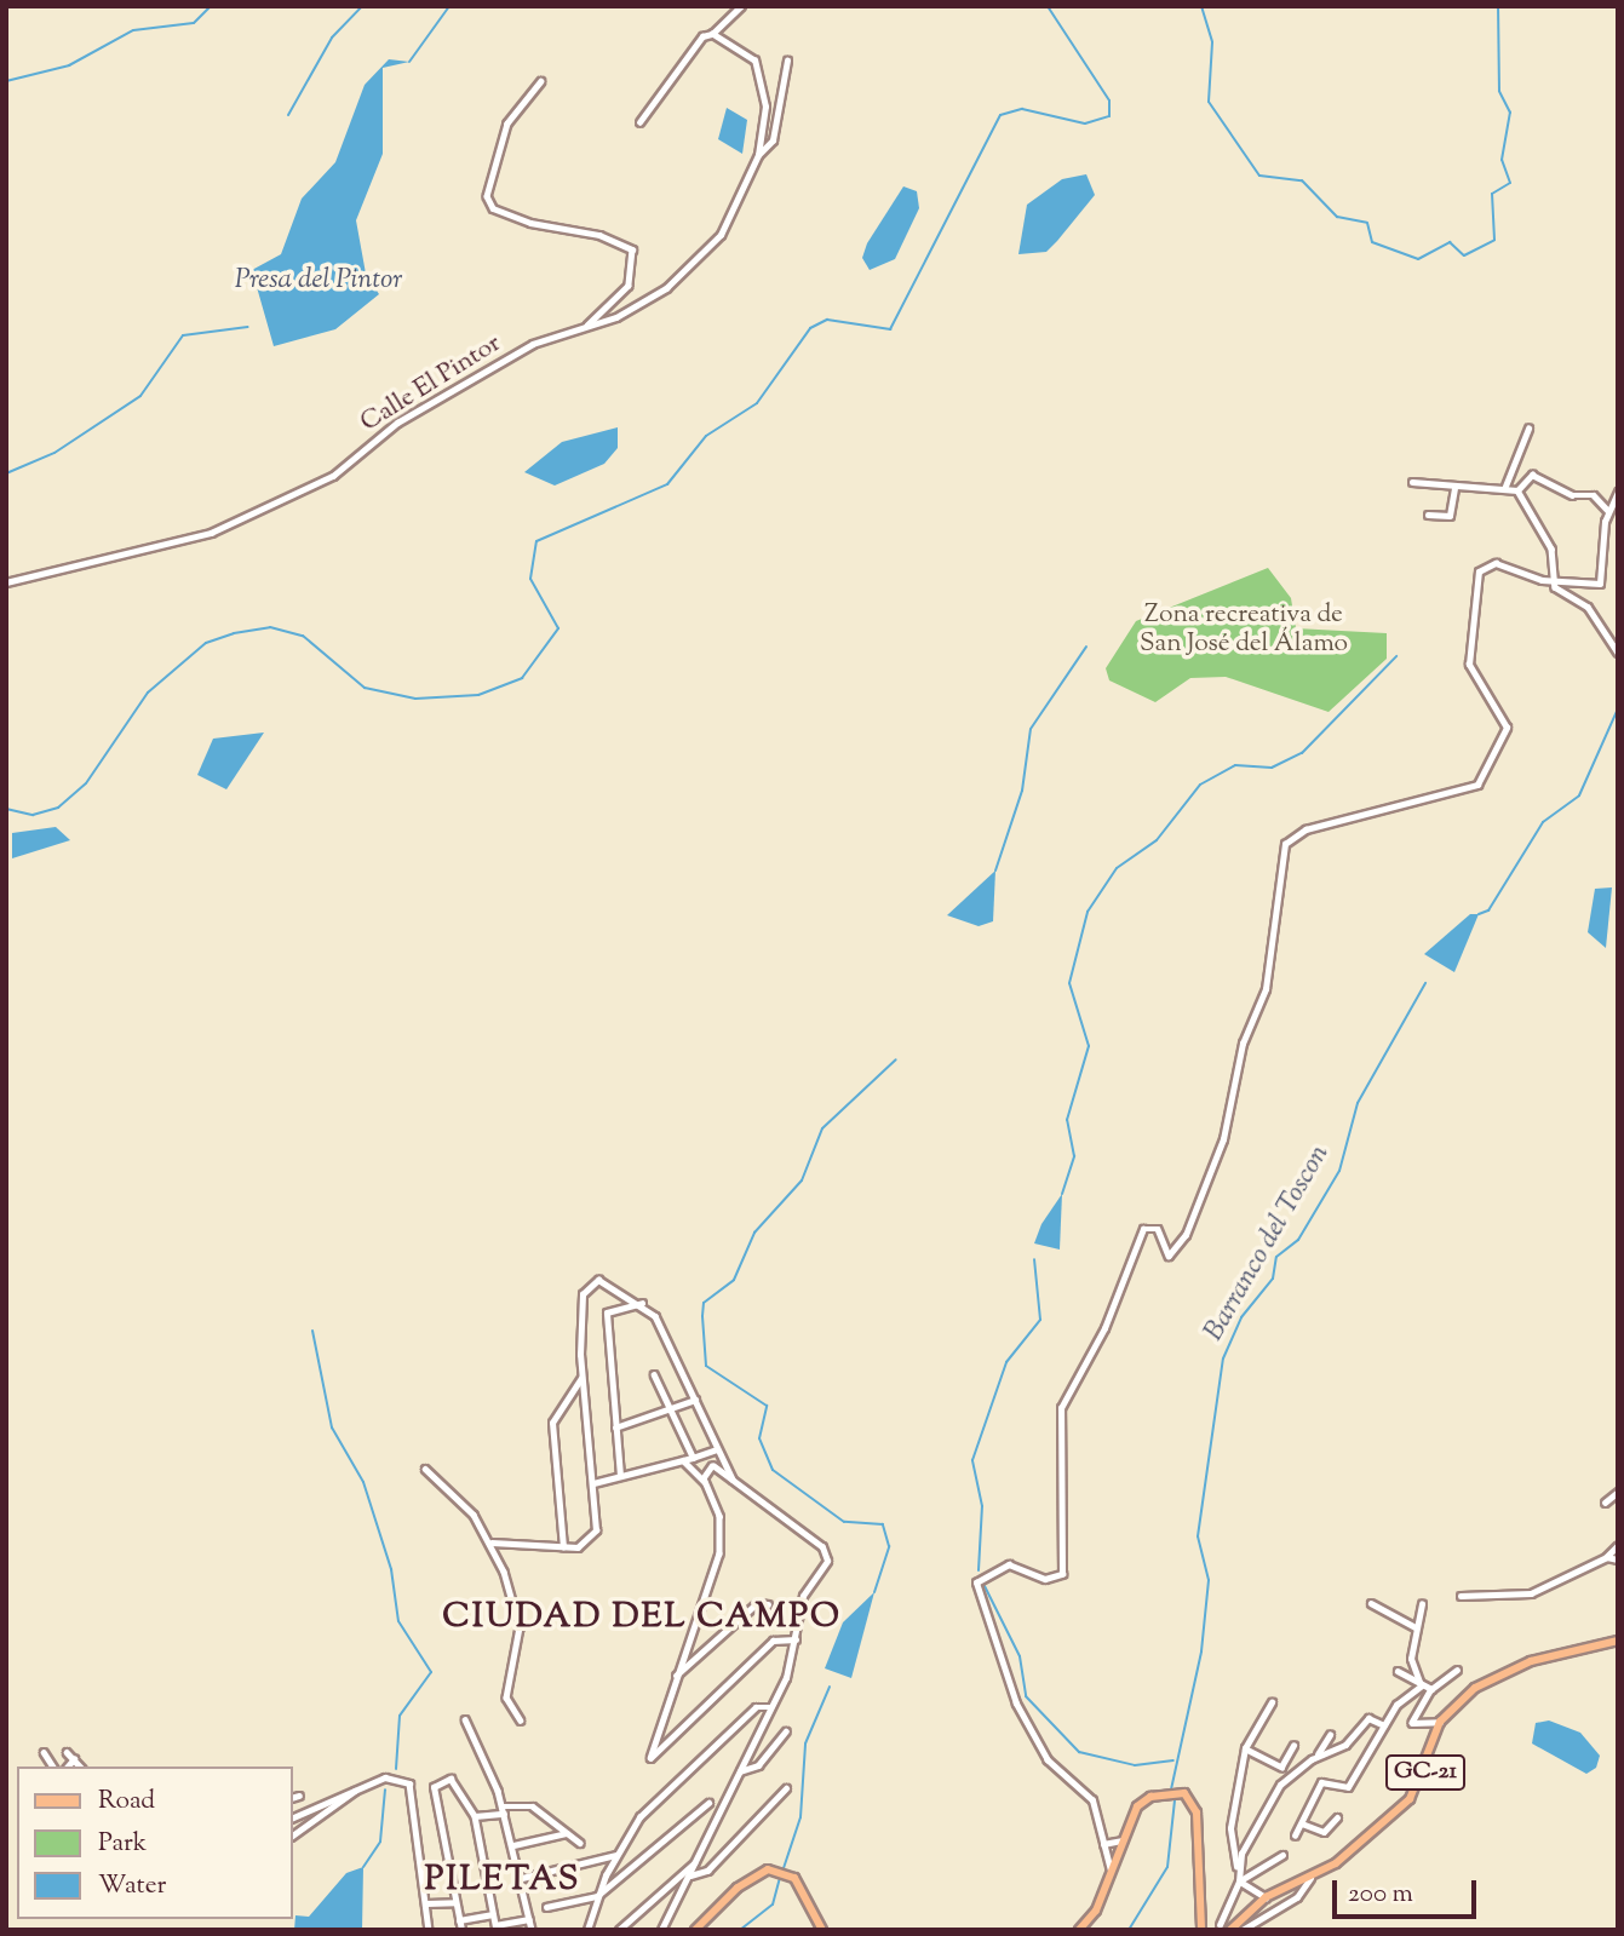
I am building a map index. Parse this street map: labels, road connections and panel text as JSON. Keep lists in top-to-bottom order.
{
  "streets": {
    "main road": ["GC-21"],
    "street": ["Calle El Pintor"]
  },
  "districts": ["CIUDAD DEL CAMPO", "PILETAS"],
  "water": ["Presa del Pintor", "Barranco del Toscon"],
  "parks": ["Zona recreativa de San José del Álamo"],
  "legend": ["Road", "Park", "Water"],
  "scale_bar": "200 m"
}
